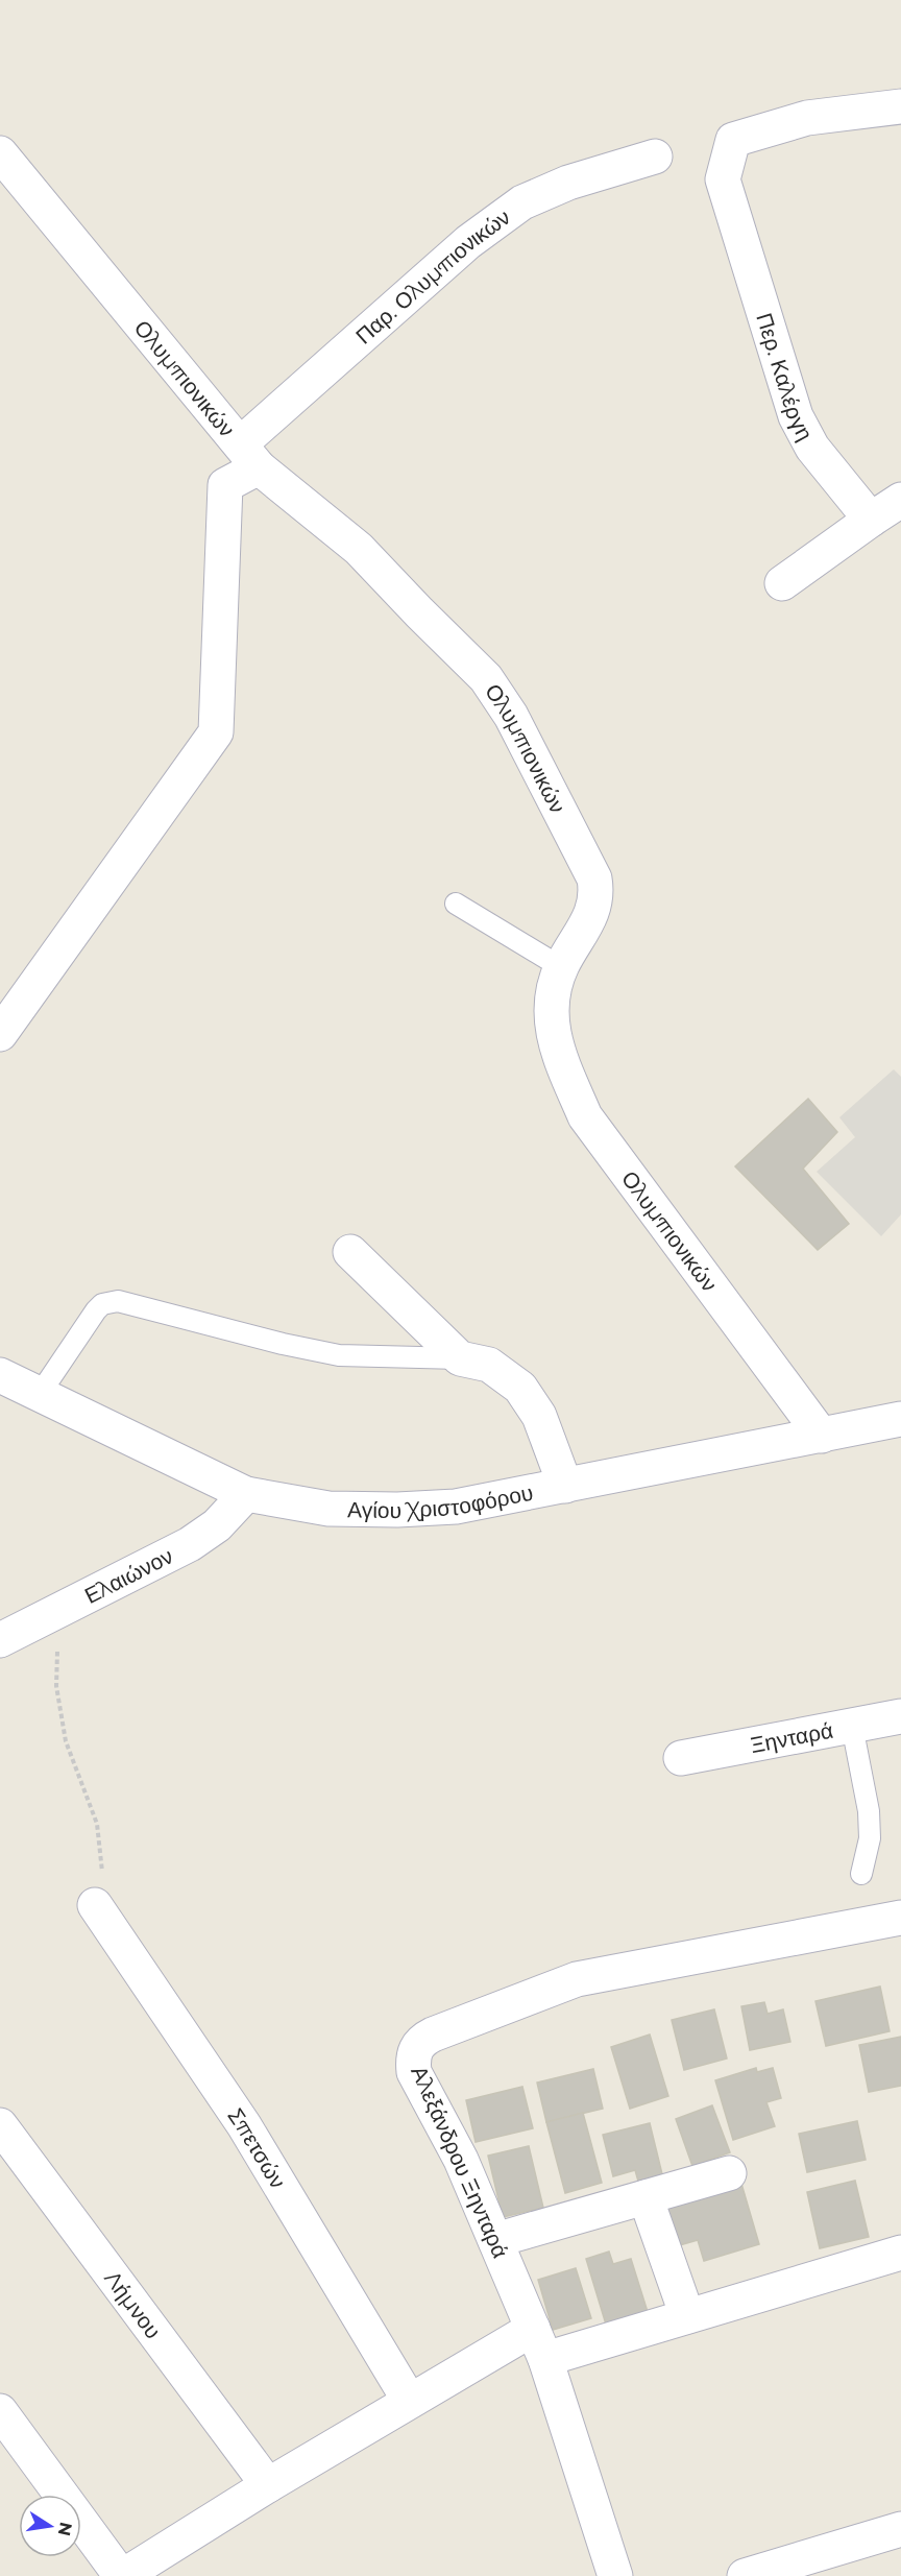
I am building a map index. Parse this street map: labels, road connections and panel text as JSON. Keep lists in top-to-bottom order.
{
  "streets": {
    "street": [
      "Παρ. Ολυμπιονικών",
      "Περ. Καλέργη",
      "Ολυμπιονικών",
      "Αγίου Χριστοφόρου",
      "Ελαιώνον",
      "Ξηνταρά",
      "Σπετσών",
      "Αλεξάνδρου Ξηνταρά",
      "Λήμνου"
    ]
  },
  "crossings": [
    ["Παρ. Ολυμπιονικών", "Ολυμπιονικών"],
    ["Ολυμπιονικών", "Αγίου Χριστοφόρου"],
    ["Αγίου Χριστοφόρου", "Ελαιώνον"]
  ],
  "north": "right"
}
